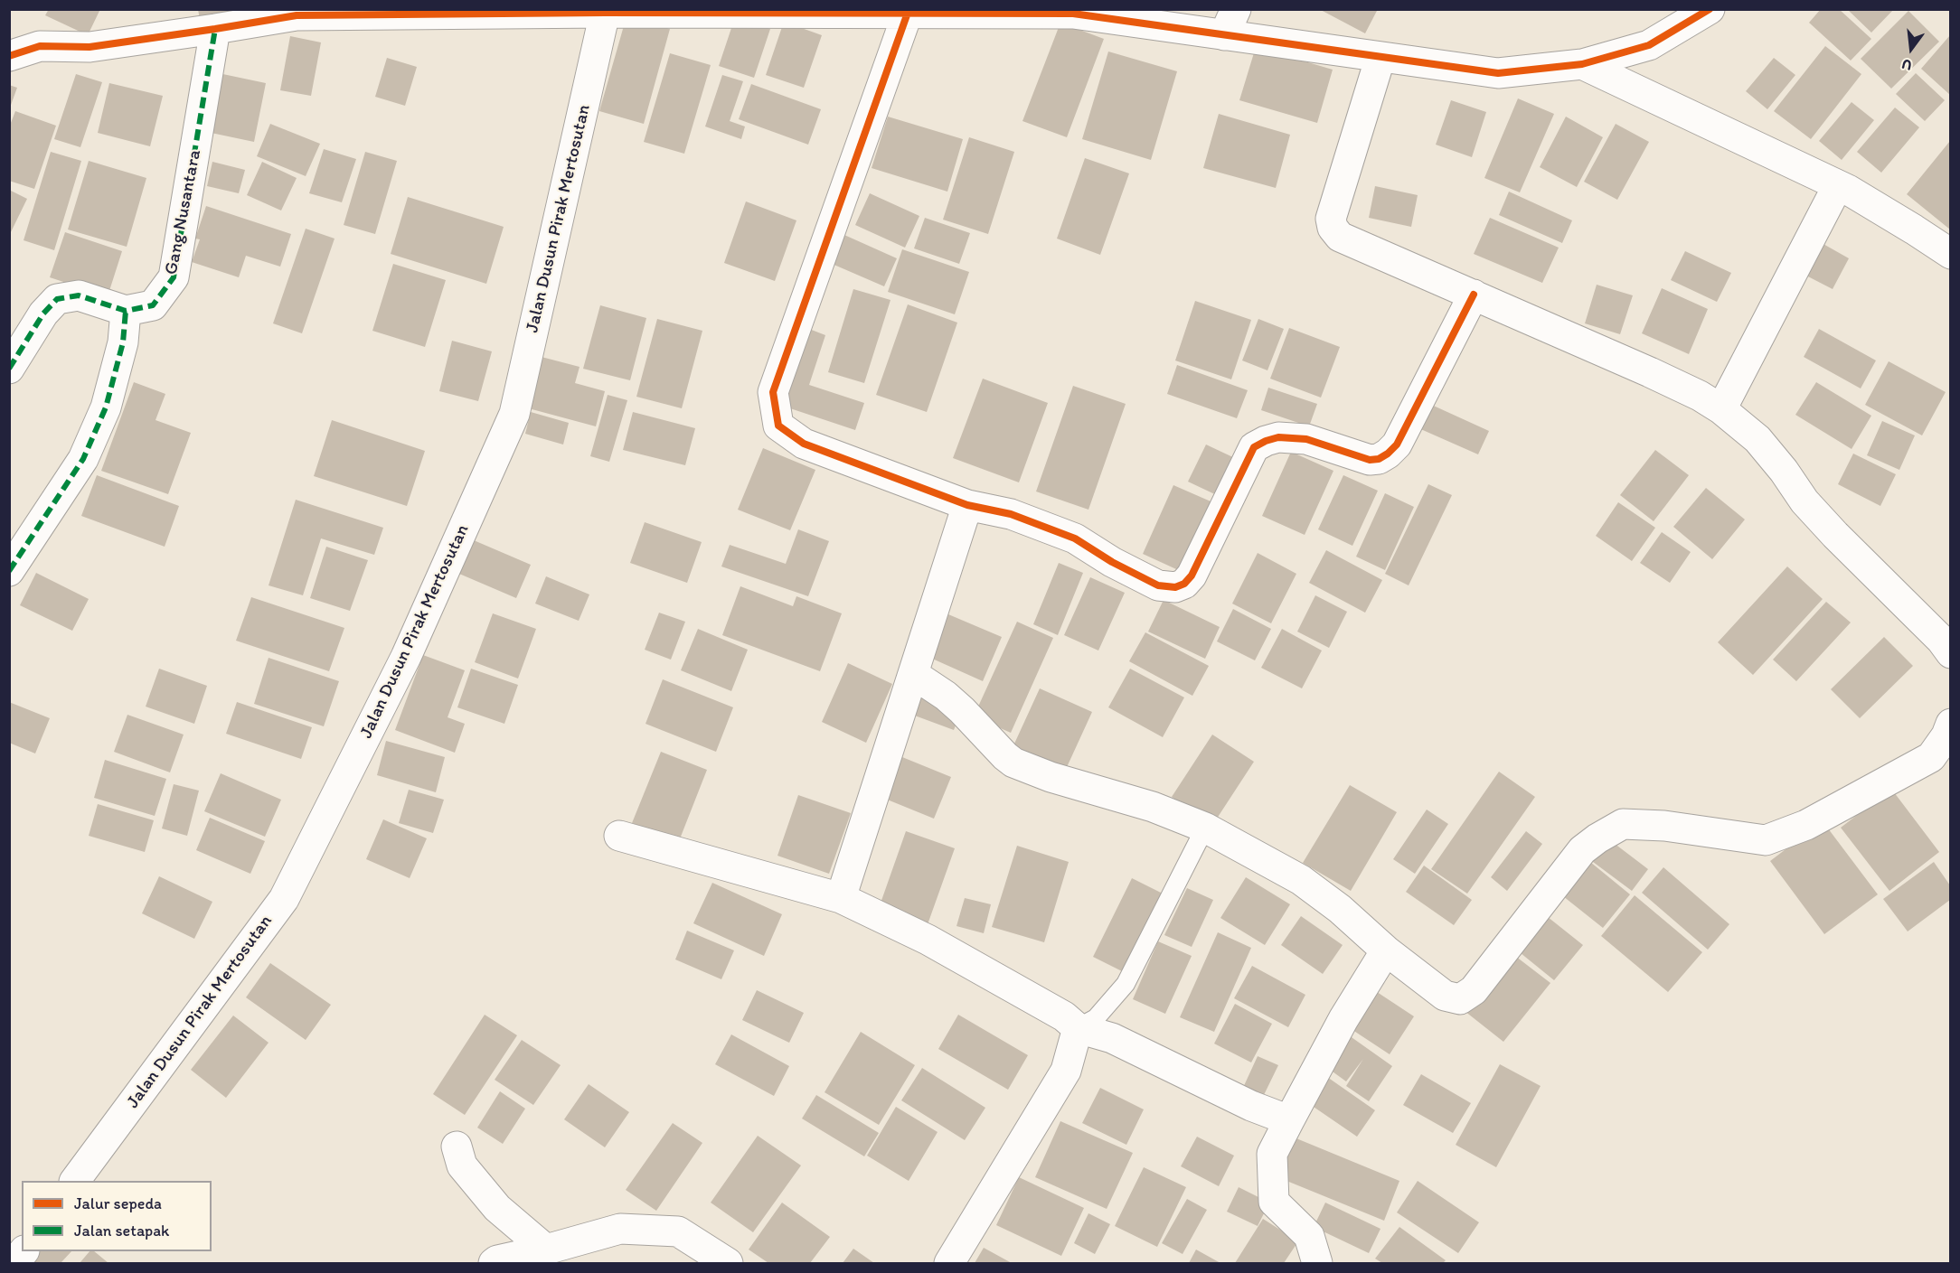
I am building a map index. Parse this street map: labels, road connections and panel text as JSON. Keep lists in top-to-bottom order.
{
  "streets": {
    "street": ["Gang Nusantara", "Jalan Dusun Pirak Mertosutan"]
  },
  "legend": ["Jalur sepeda", "Jalan setapak"],
  "north": "bottom"
}
